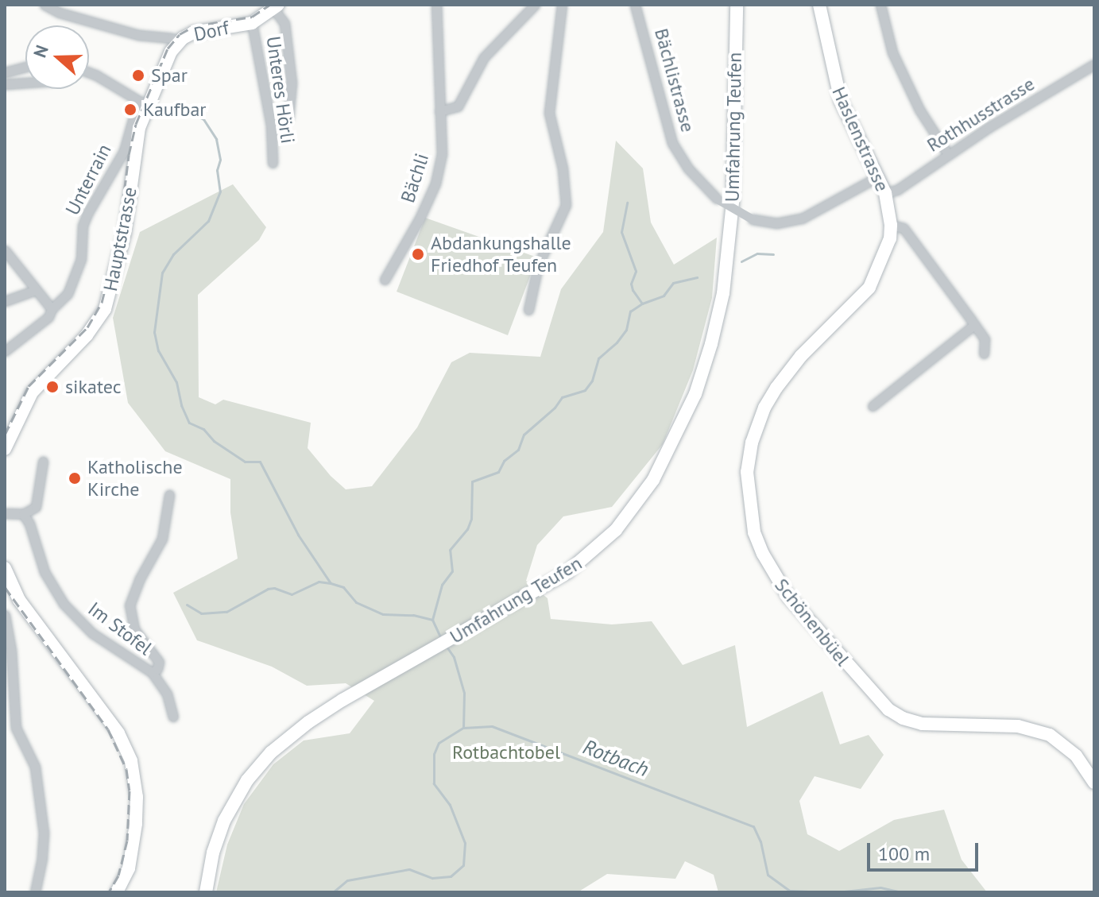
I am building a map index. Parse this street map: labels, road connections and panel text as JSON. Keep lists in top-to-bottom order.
{
  "streets": {
    "street": [
      "Dorf",
      "Bächlistrasse",
      "Unteres Hörli",
      "Rothhusstrasse",
      "Umfahrung Teufen",
      "Haslenstrasse",
      "Bächli",
      "Unterrain",
      "Hauptstrasse",
      "Schönenbüel",
      "Im Stofel"
    ]
  },
  "crossings": [
    ["Dorf", "Unteres Hörli"],
    ["Dorf", "Hauptstrasse"],
    ["Bächlistrasse", "Haslenstrasse"],
    ["Rothhusstrasse", "Haslenstrasse"],
    ["Haslenstrasse", "Schönenbüel"],
    ["Unterrain", "Hauptstrasse"]
  ],
  "water": ["Rotbach"],
  "parks": ["Rotbachtobel"],
  "places": [
    "Spar",
    "Kaufbar",
    "Abdankungshalle Friedhof Teufen",
    "sikatec",
    "Katholische Kirche"
  ],
  "scale_bar": "100 m",
  "north": "left"
}
